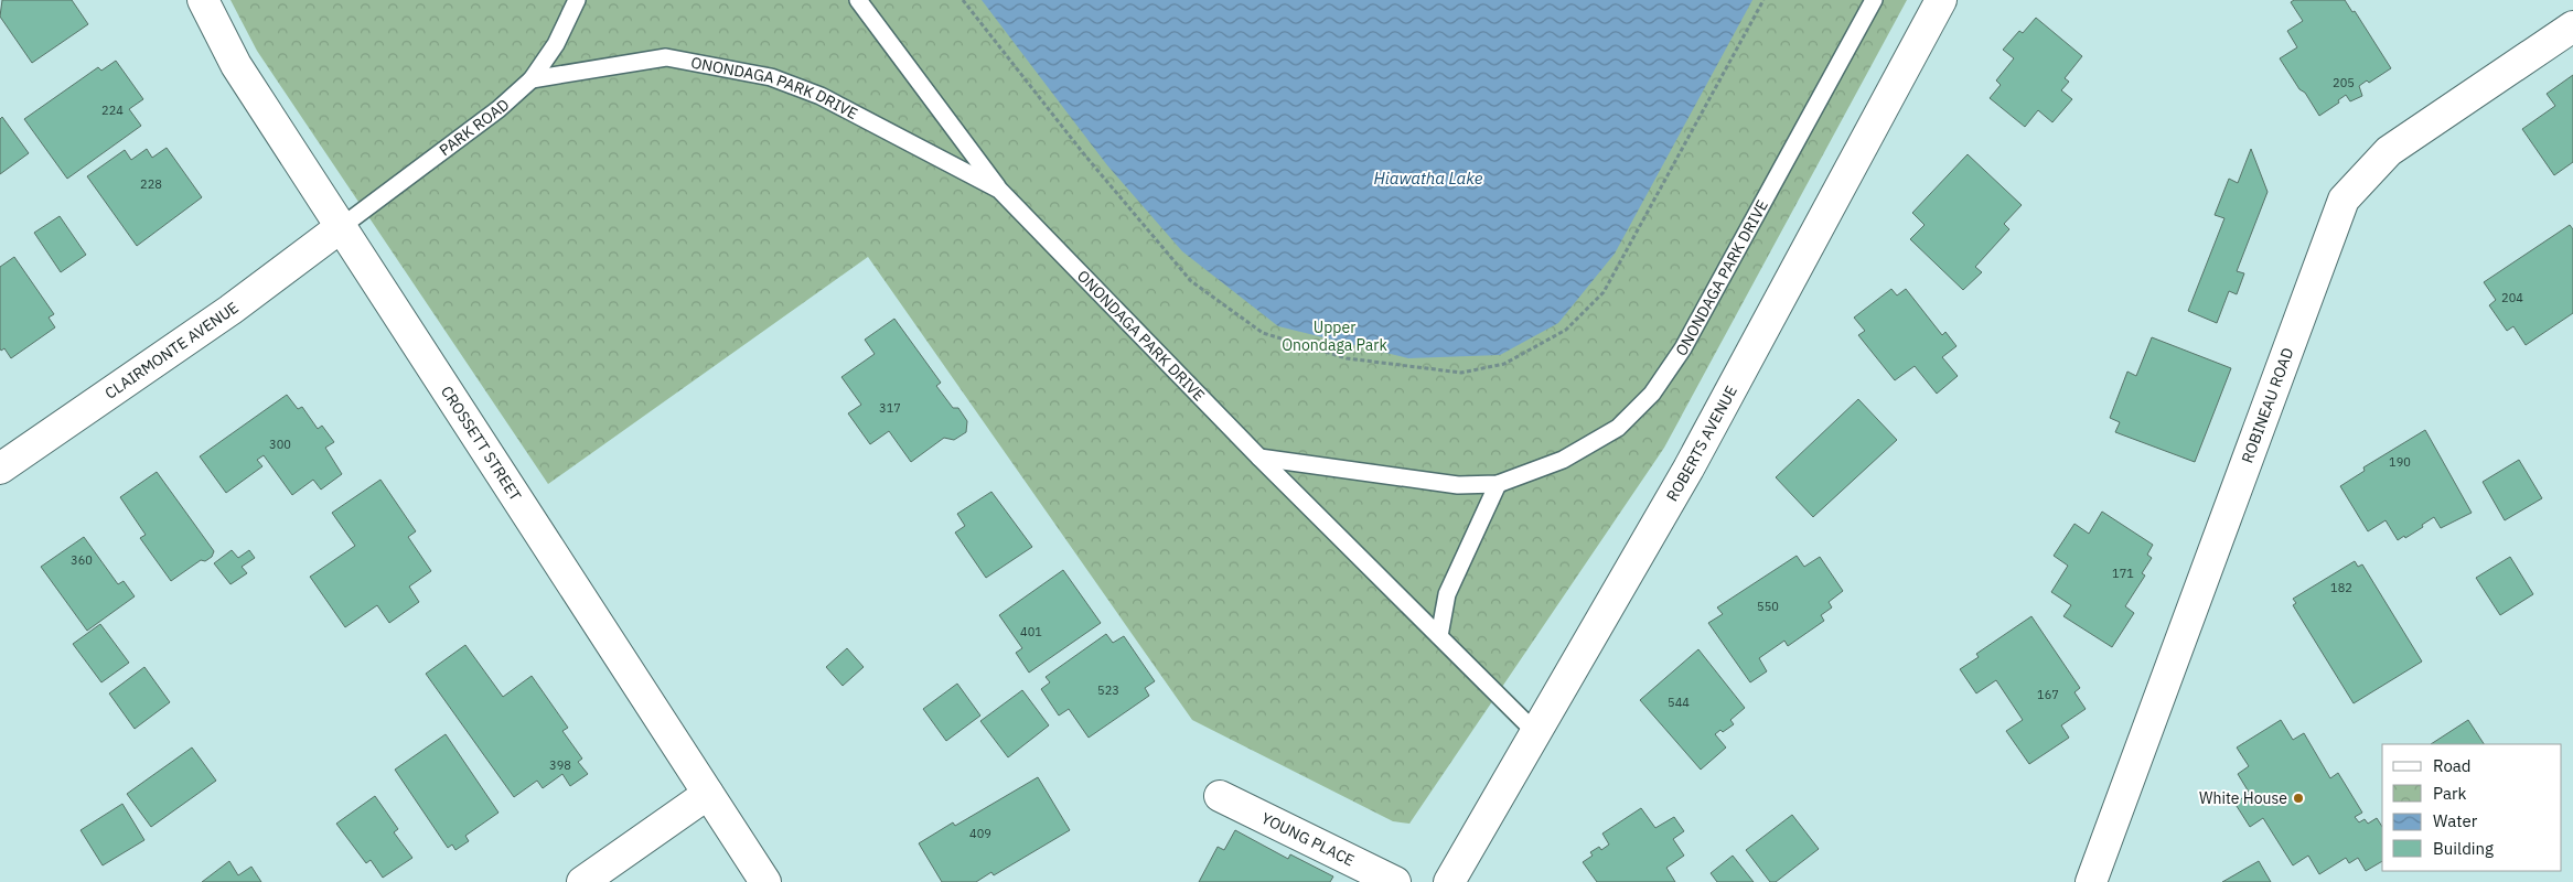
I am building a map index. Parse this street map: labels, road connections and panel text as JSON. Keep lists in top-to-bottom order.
{
  "streets": {
    "street": [
      "CLAIRMONTE AVENUE",
      "ROBINEAU ROAD",
      "CROSSETT STREET",
      "ROBERTS AVENUE",
      "YOUNG PLACE"
    ],
    "lane": ["ONONDAGA PARK DRIVE", "PARK ROAD"]
  },
  "crossings": [
    ["ONONDAGA PARK DRIVE", "PARK ROAD"],
    ["ONONDAGA PARK DRIVE", "ROBERTS AVENUE"],
    ["PARK ROAD", "CLAIRMONTE AVENUE"],
    ["PARK ROAD", "CROSSETT STREET"],
    ["CLAIRMONTE AVENUE", "CROSSETT STREET"]
  ],
  "water": ["Hiawatha Lake"],
  "parks": ["Upper Onondaga Park"],
  "places": ["White House"],
  "house_numbers": [
    "205",
    "224",
    "228",
    "204",
    "317",
    "300",
    "190",
    "360",
    "171",
    "182",
    "550",
    "401",
    "523",
    "167",
    "544",
    "398",
    "409"
  ],
  "legend": [
    "Road",
    "Park",
    "Water",
    "Building"
  ]
}
